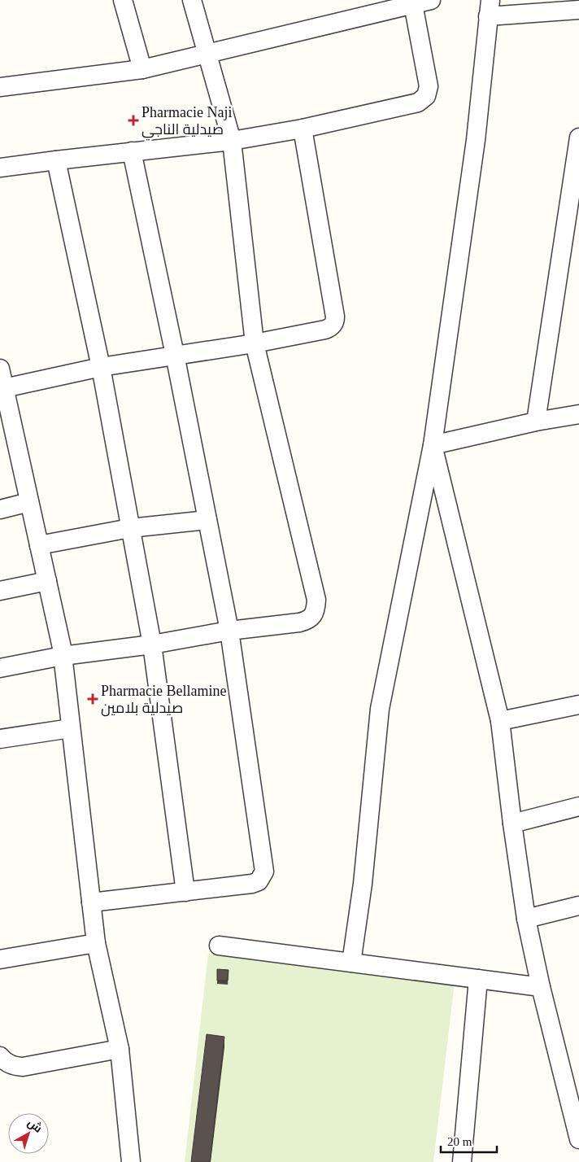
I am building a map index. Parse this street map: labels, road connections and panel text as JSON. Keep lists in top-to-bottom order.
{
  "places": {
    "health": ["Pharmacie Naji صيدلية الناجي", "Pharmacie Bellamine صيدلية بلامين"]
  },
  "scale_bar": "20 m",
  "north": "top right"
}
